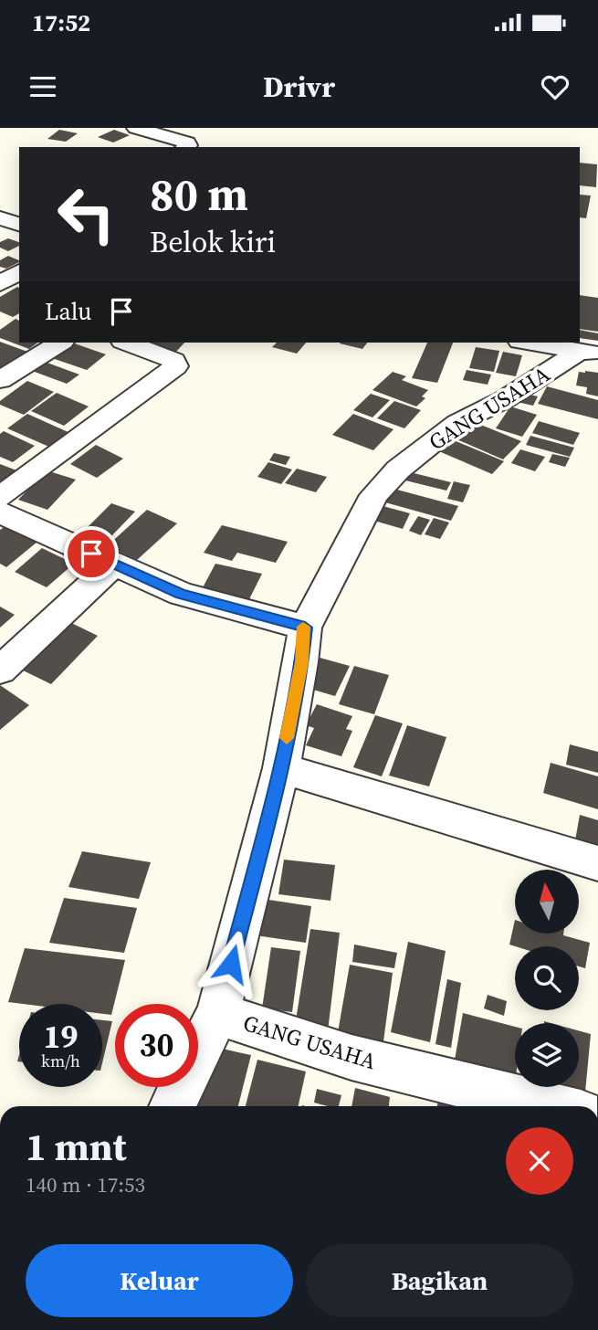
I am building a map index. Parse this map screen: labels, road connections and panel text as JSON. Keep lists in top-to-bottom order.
{
  "streets": {
    "street": ["GANG USAHA"]
  },
  "north": "top",
  "page": {
    "status": "17:52",
    "header": "Drivr",
    "turn": ["80 m", "Belok kiri"],
    "then": "Lalu",
    "speed": "19 km/h",
    "limit": "30",
    "heading": ["1 mnt", "140 m · 17:53"],
    "buttons": ["Keluar", "Bagikan"]
  }
}
